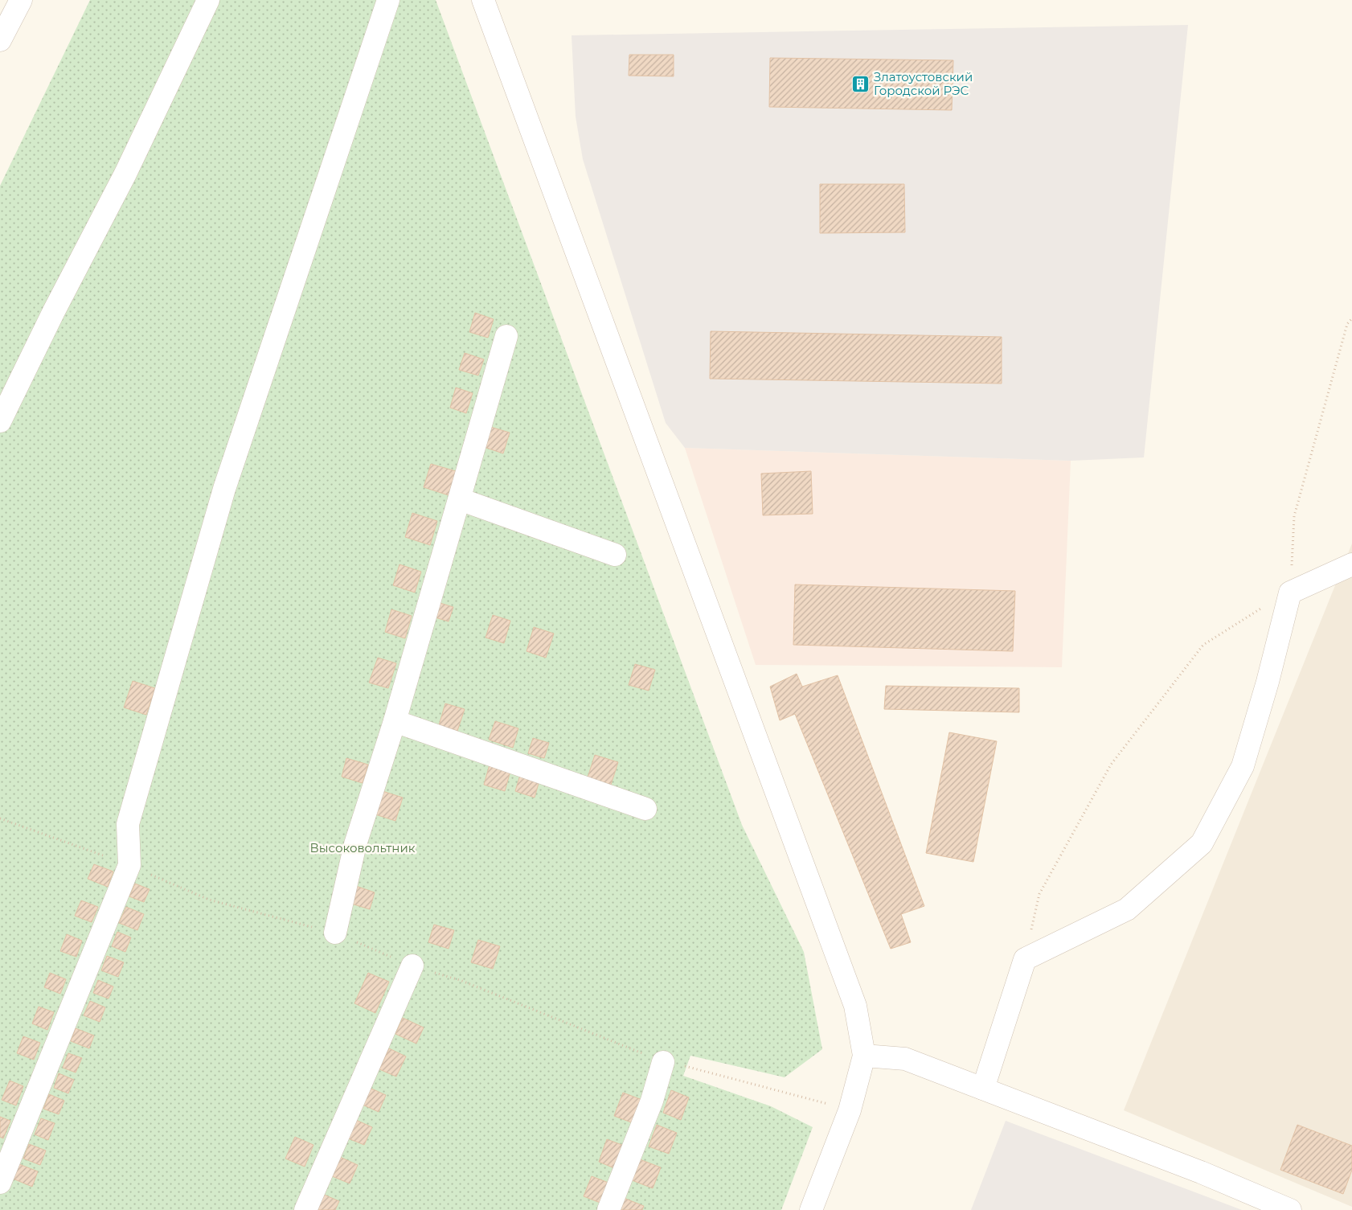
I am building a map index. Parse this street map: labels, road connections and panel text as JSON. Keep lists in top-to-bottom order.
{
  "parks": ["Высоковольтник"],
  "places": {
    "building": ["Златоустовский Городской РЭС"]
  }
}
